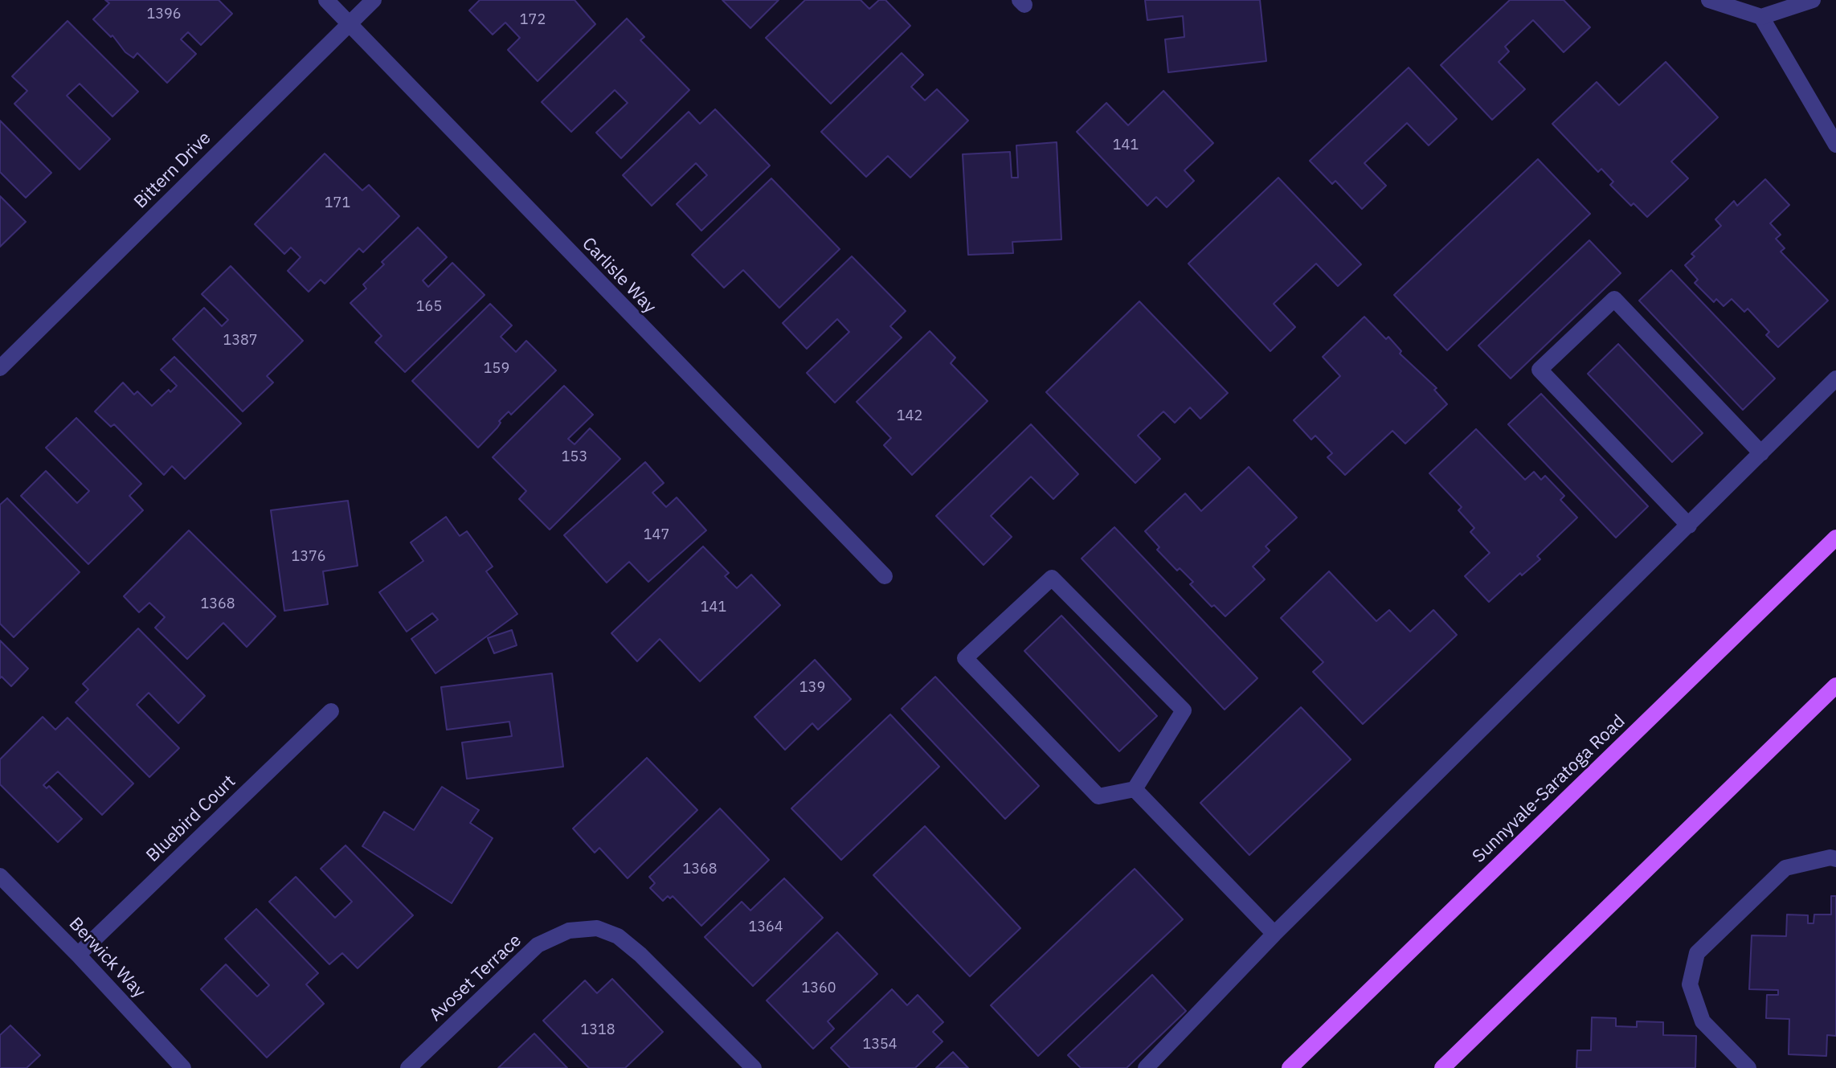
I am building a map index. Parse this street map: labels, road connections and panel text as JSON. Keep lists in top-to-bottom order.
{
  "streets": {
    "main road": ["Sunnyvale-Saratoga Road"],
    "street": [
      "Bittern Drive",
      "Carlisle Way",
      "Bluebird Court",
      "Berwick Way",
      "Avoset Terrace"
    ]
  },
  "crossings": [
    ["Bittern Drive", "Carlisle Way"],
    ["Bluebird Court", "Berwick Way"]
  ],
  "house_numbers": [
    "1396",
    "172",
    "141",
    "171",
    "165",
    "1387",
    "159",
    "142",
    "153",
    "147",
    "1376",
    "1368",
    "141",
    "139",
    "1368",
    "1364",
    "1360",
    "1318",
    "1354"
  ]
}
